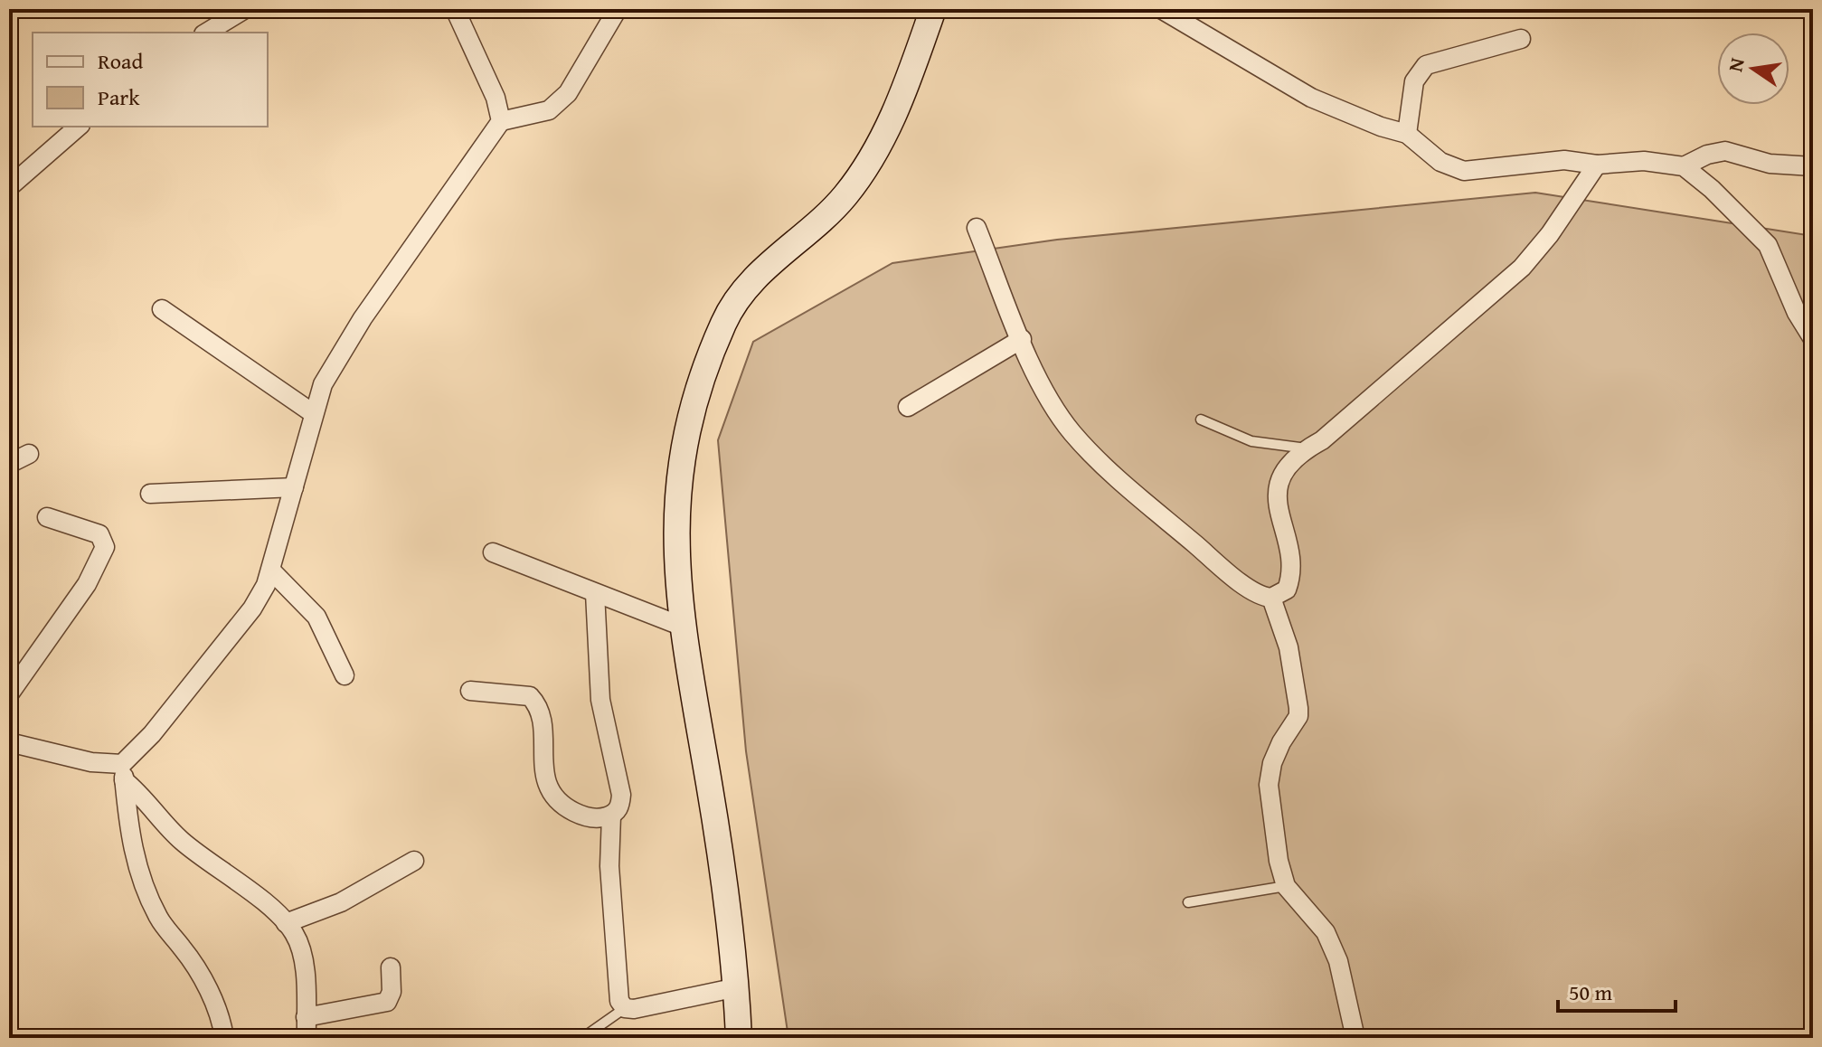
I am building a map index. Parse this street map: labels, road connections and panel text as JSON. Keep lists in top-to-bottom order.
{
  "legend": ["Road", "Park"],
  "scale_bar": "50 m",
  "north": "left"
}
